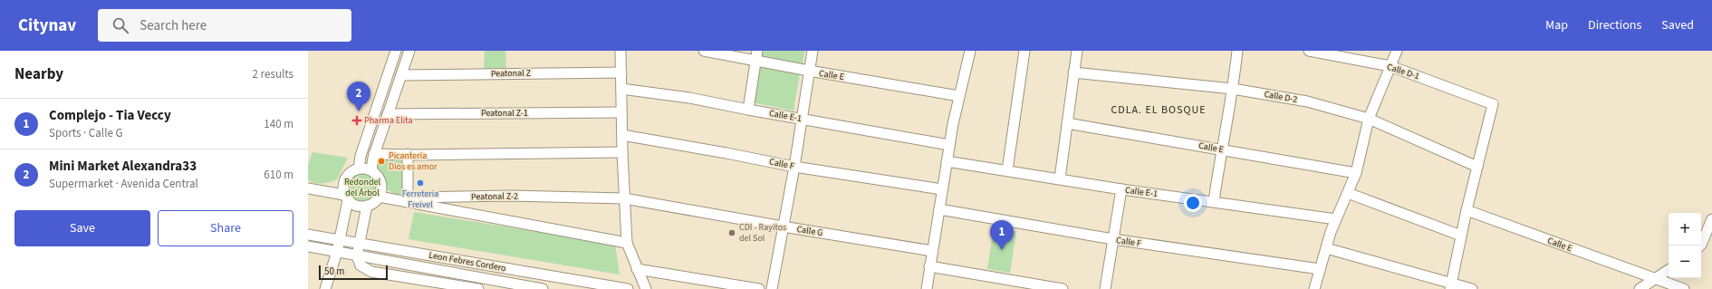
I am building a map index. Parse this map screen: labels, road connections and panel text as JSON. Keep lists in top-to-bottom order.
{
  "streets": {
    "street": [
      "Calle D-1",
      "Peatonal Z",
      "Calle E",
      "Calle D-2",
      "Peatonal Z-1",
      "Calle E-1",
      "Calle F",
      "Peatonal Z-2",
      "Calle G",
      "Leon Febres Cordero"
    ]
  },
  "crossings": [
    ["Calle D-1", "Calle D-2"],
    ["Peatonal Z-2", "Calle G"]
  ],
  "districts": ["CDLA. EL BOSQUE"],
  "parks": ["Redondel del Árbol"],
  "places": {
    "health": ["Pharma Elita"],
    "other": ["Picanteria Dios es amor", "Ferreteria Freivel", "CDI - Rayitos del Sol"]
  },
  "scale_bar": "50 m",
  "page": {
    "header": "Citynav",
    "search": "Search here",
    "nav": ["Map", "Directions", "Saved"],
    "heading": ["Nearby", "2 results"],
    "pins": ["2", "1"],
    "list": [
      {
        "mark": "1",
        "name": "Complejo - Tia Veccy",
        "note": "Sports · Calle G",
        "value": "140 m"
      },
      {
        "mark": "2",
        "name": "Mini Market Alexandra33",
        "note": "Supermarket · Avenida Central",
        "value": "610 m"
      }
    ],
    "buttons": ["Save", "Share"],
    "map_buttons": ["+", "−"],
    "scale": "50 m"
  }
}
